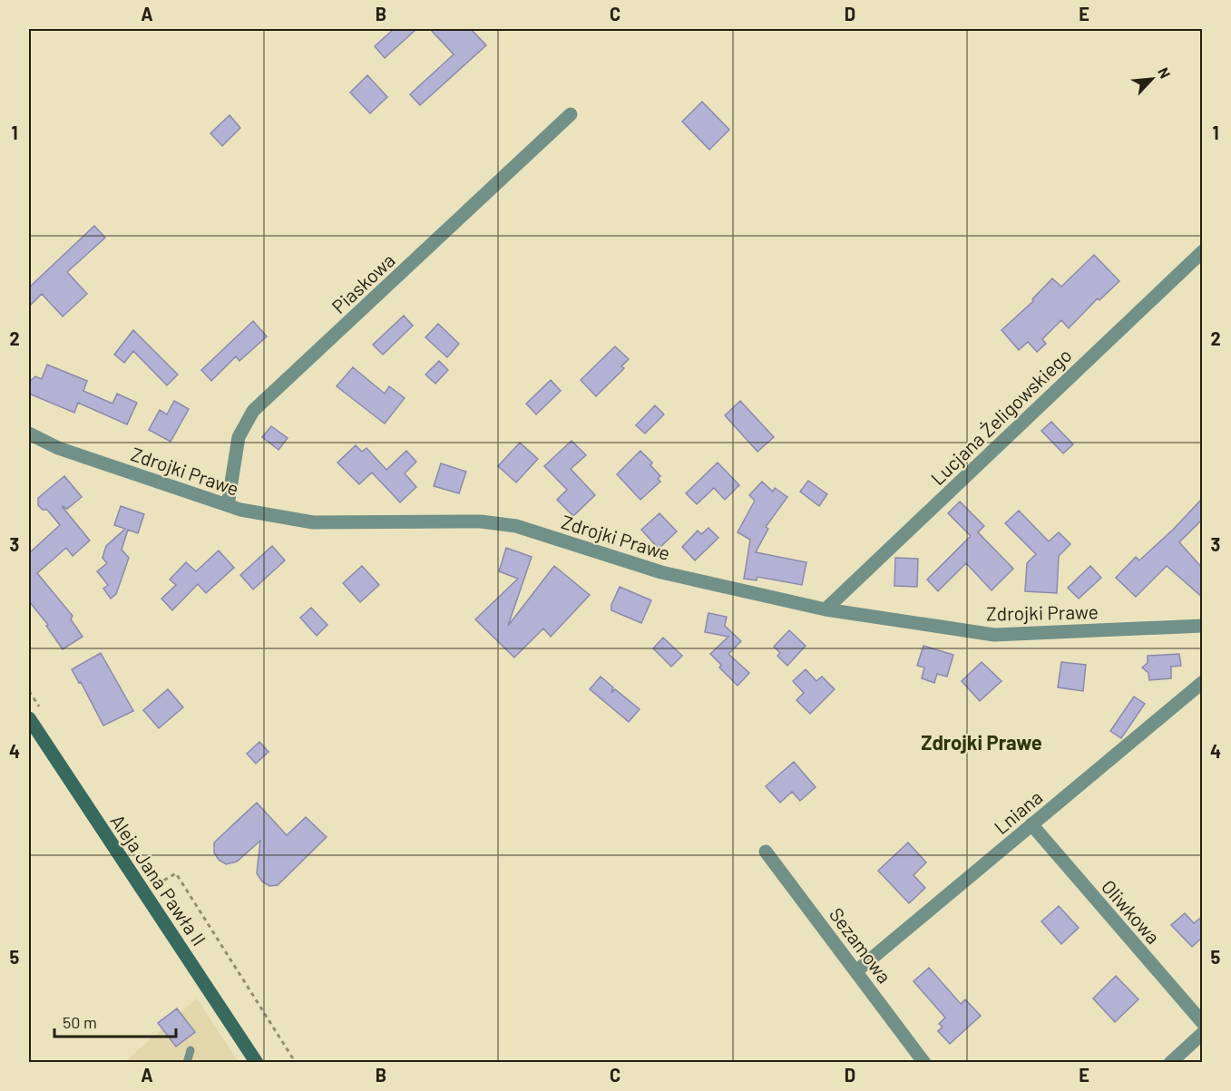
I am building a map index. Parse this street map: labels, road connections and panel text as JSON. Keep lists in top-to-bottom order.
{
  "streets": {
    "main road": ["Aleja Jana Pawła II"],
    "street": [
      "Piaskowa",
      "Lucjana Żeligowskiego",
      "Zdrojki Prawe",
      "Lniana",
      "Oliwkowa",
      "Sezamowa"
    ]
  },
  "crossings": [
    ["Piaskowa", "Zdrojki Prawe"],
    ["Lucjana Żeligowskiego", "Zdrojki Prawe"],
    ["Lniana", "Oliwkowa"],
    ["Lniana", "Sezamowa"]
  ],
  "districts": ["Zdrojki Prawe"],
  "scale_bar": "50 m",
  "north": "top right",
  "grid": {
    "columns": [
      "A",
      "B",
      "C",
      "D",
      "E"
    ],
    "rows": [
      "1",
      "2",
      "3",
      "4",
      "5"
    ]
  }
}
